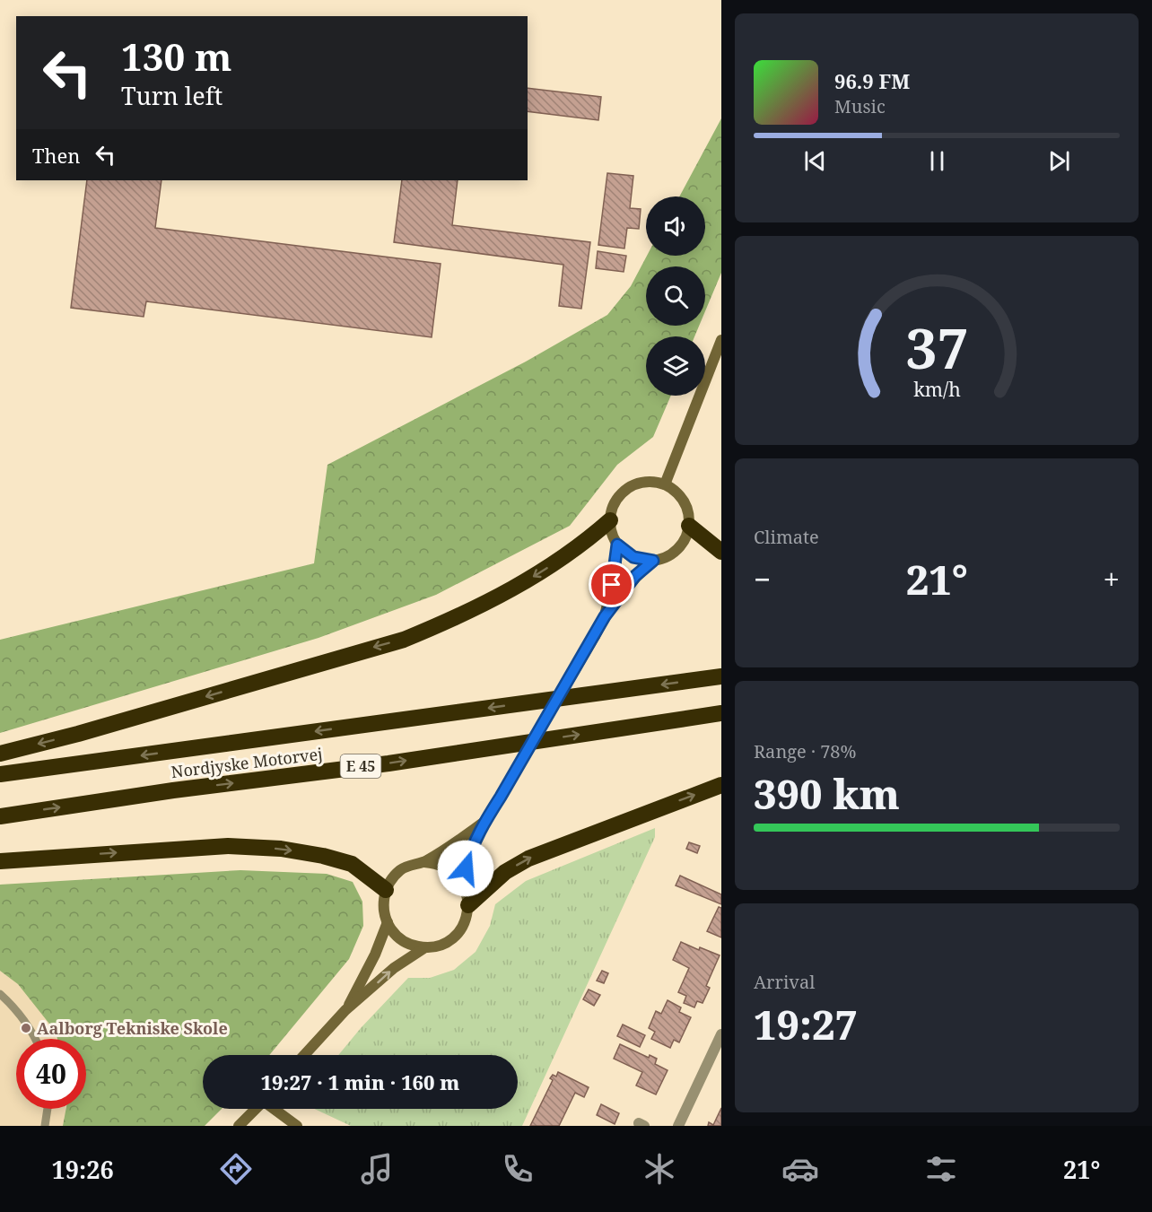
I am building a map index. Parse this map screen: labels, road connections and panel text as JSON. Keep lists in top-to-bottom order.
{
  "streets": {
    "highway": ["Nordjyske Motorvej", "E 45"]
  },
  "places": ["Aalborg Tekniske Skole"],
  "page": {
    "turn": ["130 m", "Turn left"],
    "song": ["96.9 FM", "Music"],
    "then": "Then",
    "tile": [
      "Climate",
      ["Range · 78%", "390 km"],
      ["Arrival", "19:27"]
    ],
    "heat": ["−", "21°", "+"],
    "limit": "40",
    "trip": "19:27 · 1 min · 160 m",
    "tabs": ["19:26", "21°"],
    "gauge": ["37", "km/h"]
  }
}
